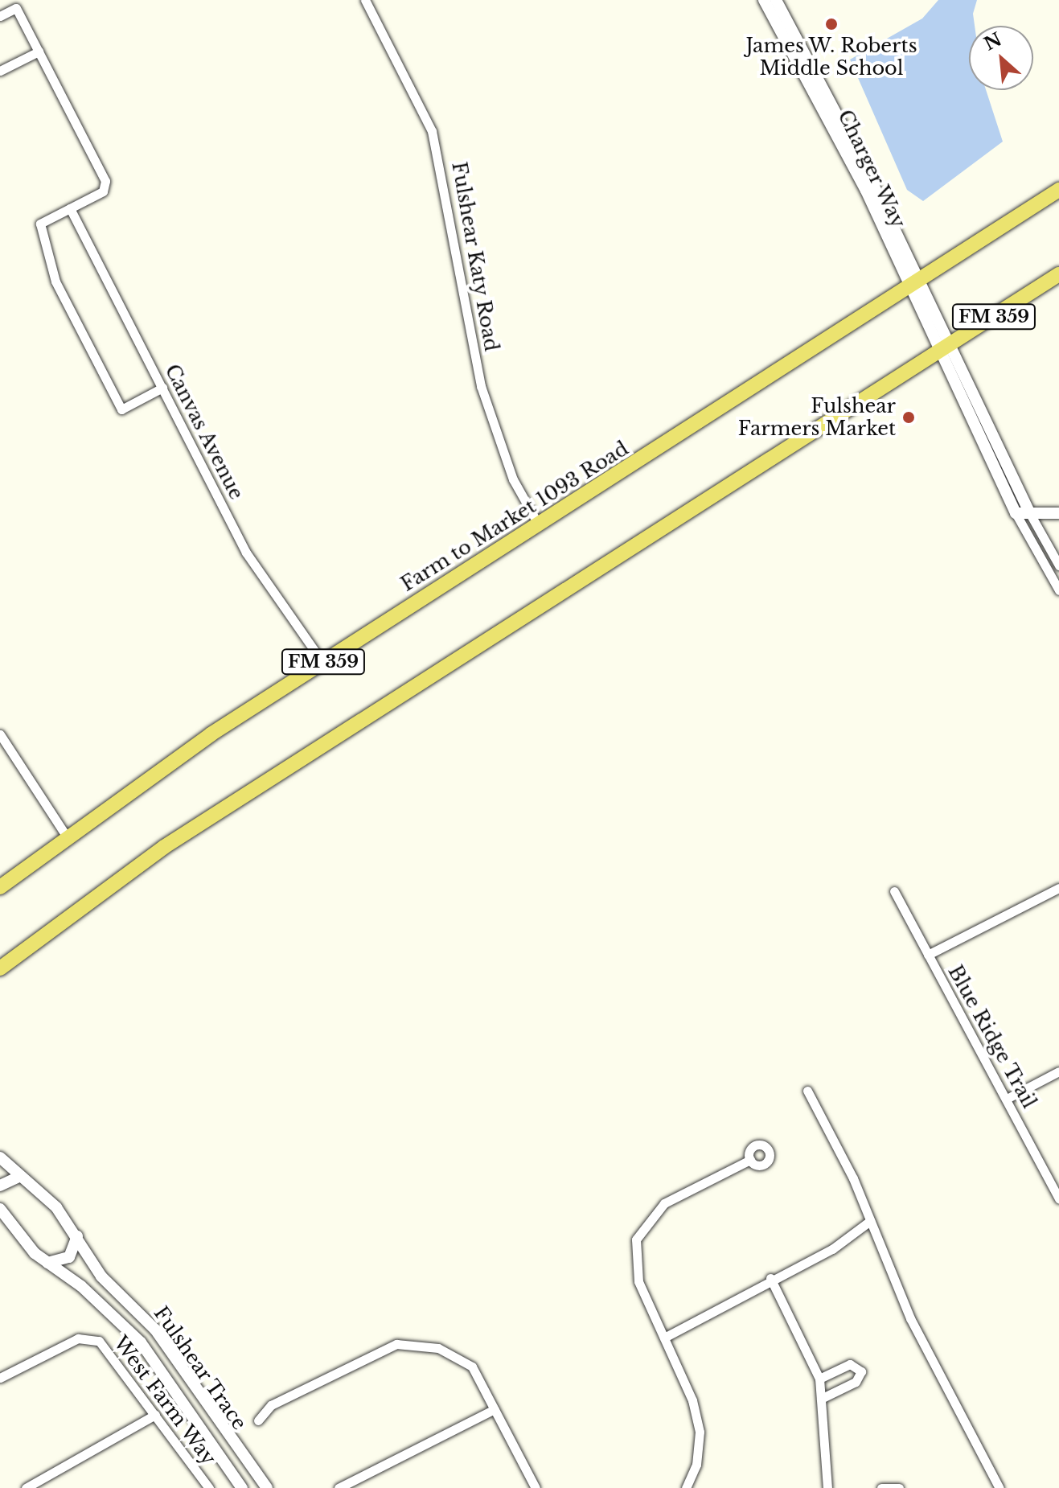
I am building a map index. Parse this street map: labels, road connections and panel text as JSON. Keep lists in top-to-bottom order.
{
  "streets": {
    "main road": ["FM 359", "Farm to Market 1093 Road"],
    "street": [
      "Charger Way",
      "Fulshear Katy Road",
      "Canvas Avenue",
      "Blue Ridge Trail",
      "Fulshear Trace",
      "West Farm Way"
    ]
  },
  "crossings": [
    ["Charger Way", "Farm to Market 1093 Road"],
    ["Fulshear Katy Road", "Farm to Market 1093 Road"],
    ["Canvas Avenue", "Farm to Market 1093 Road"]
  ],
  "places": ["James W. Roberts Middle School", "Fulshear Farmers Market"],
  "north": "top left"
}
